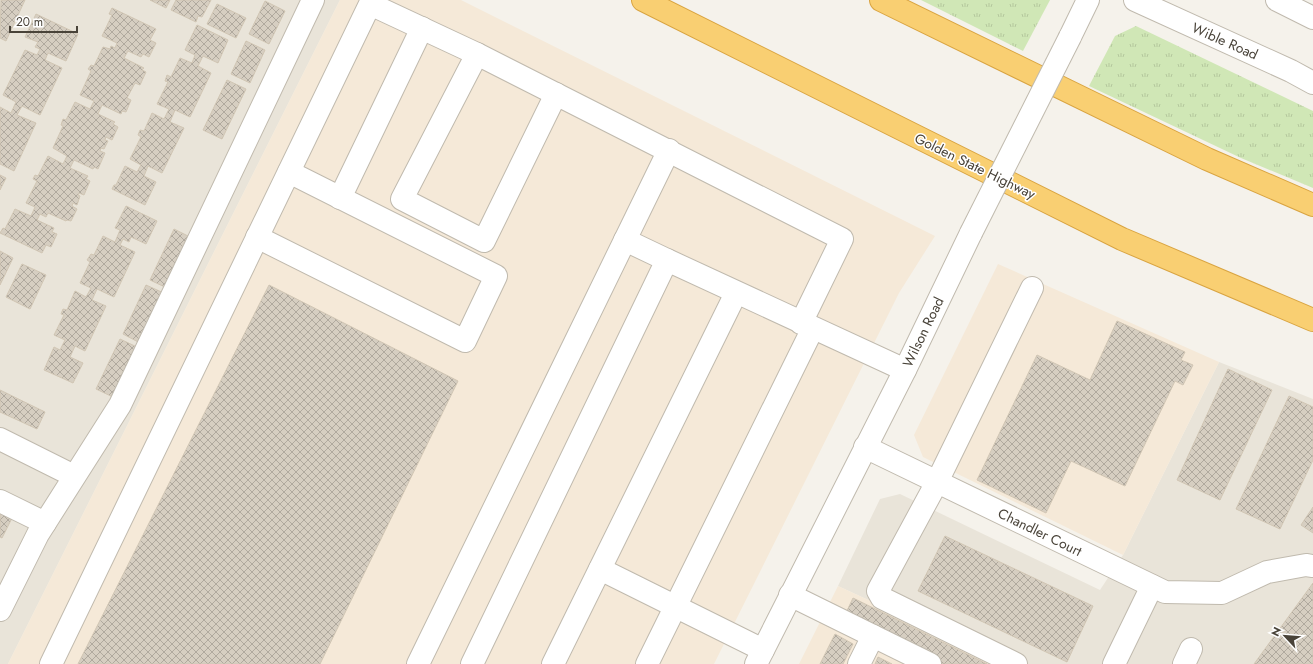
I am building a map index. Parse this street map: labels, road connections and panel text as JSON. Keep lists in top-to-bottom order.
{
  "streets": {
    "highway": ["Golden State Highway"],
    "street": ["Wible Road", "Wilson Road", "Chandler Court"]
  },
  "crossings": [
    ["Wilson Road", "Chandler Court"]
  ],
  "scale_bar": "20 m",
  "north": "top left"
}
